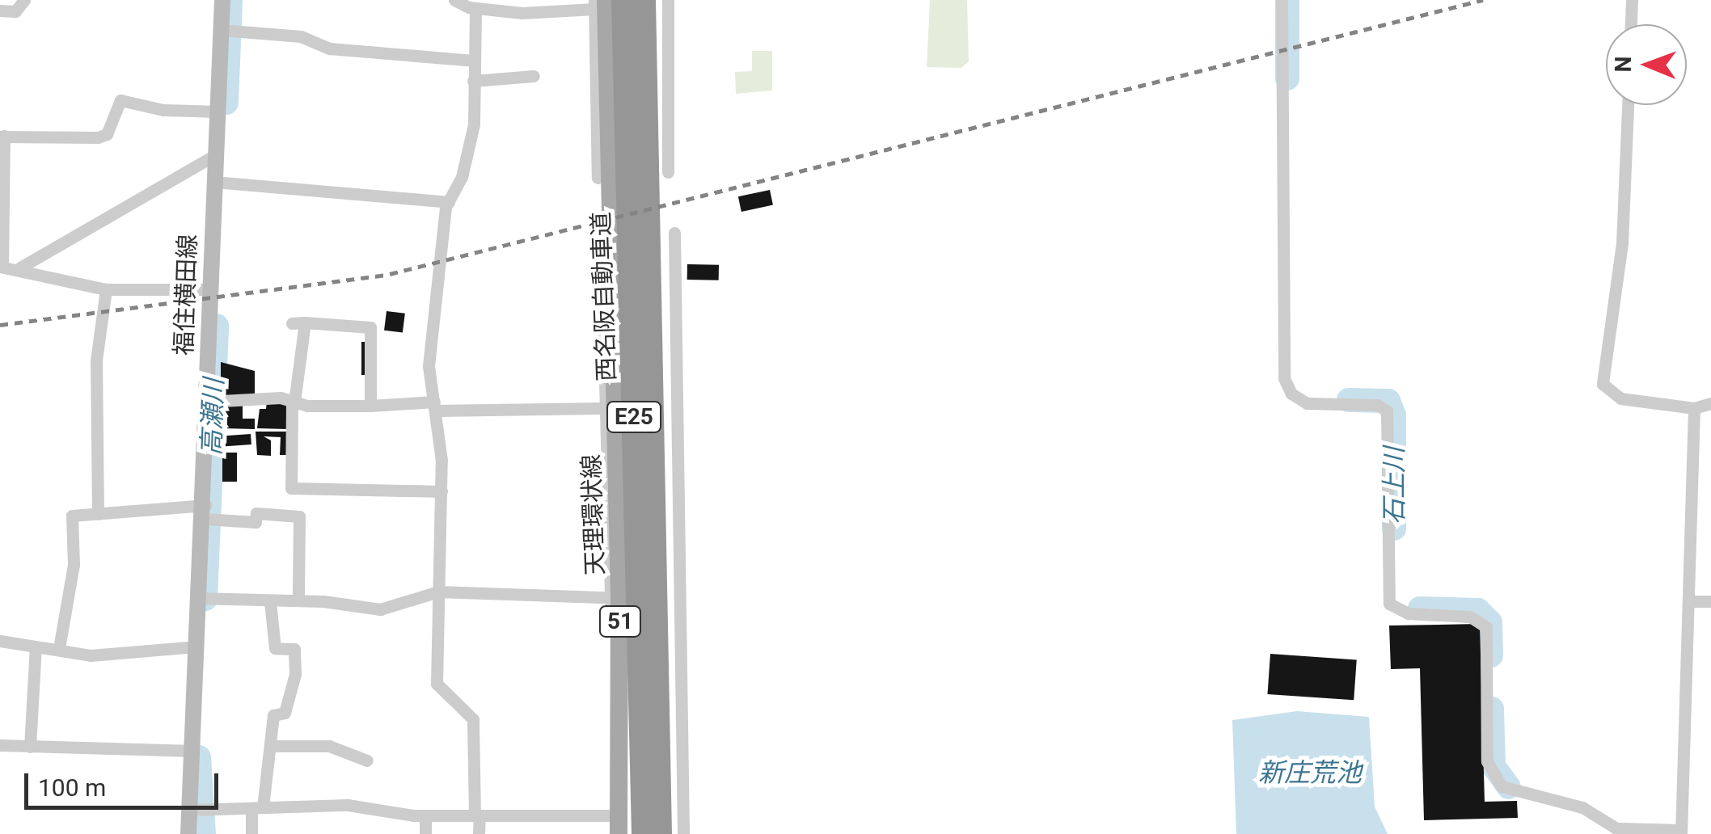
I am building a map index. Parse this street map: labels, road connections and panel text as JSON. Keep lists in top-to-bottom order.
{
  "streets": {
    "highway": ["西名阪自動車道", "E25"],
    "main road": ["福住横田線", "天理環状線", "51"]
  },
  "water": ["高瀬川", "石上川", "新庄荒池"],
  "scale_bar": "100 m",
  "north": "left"
}
